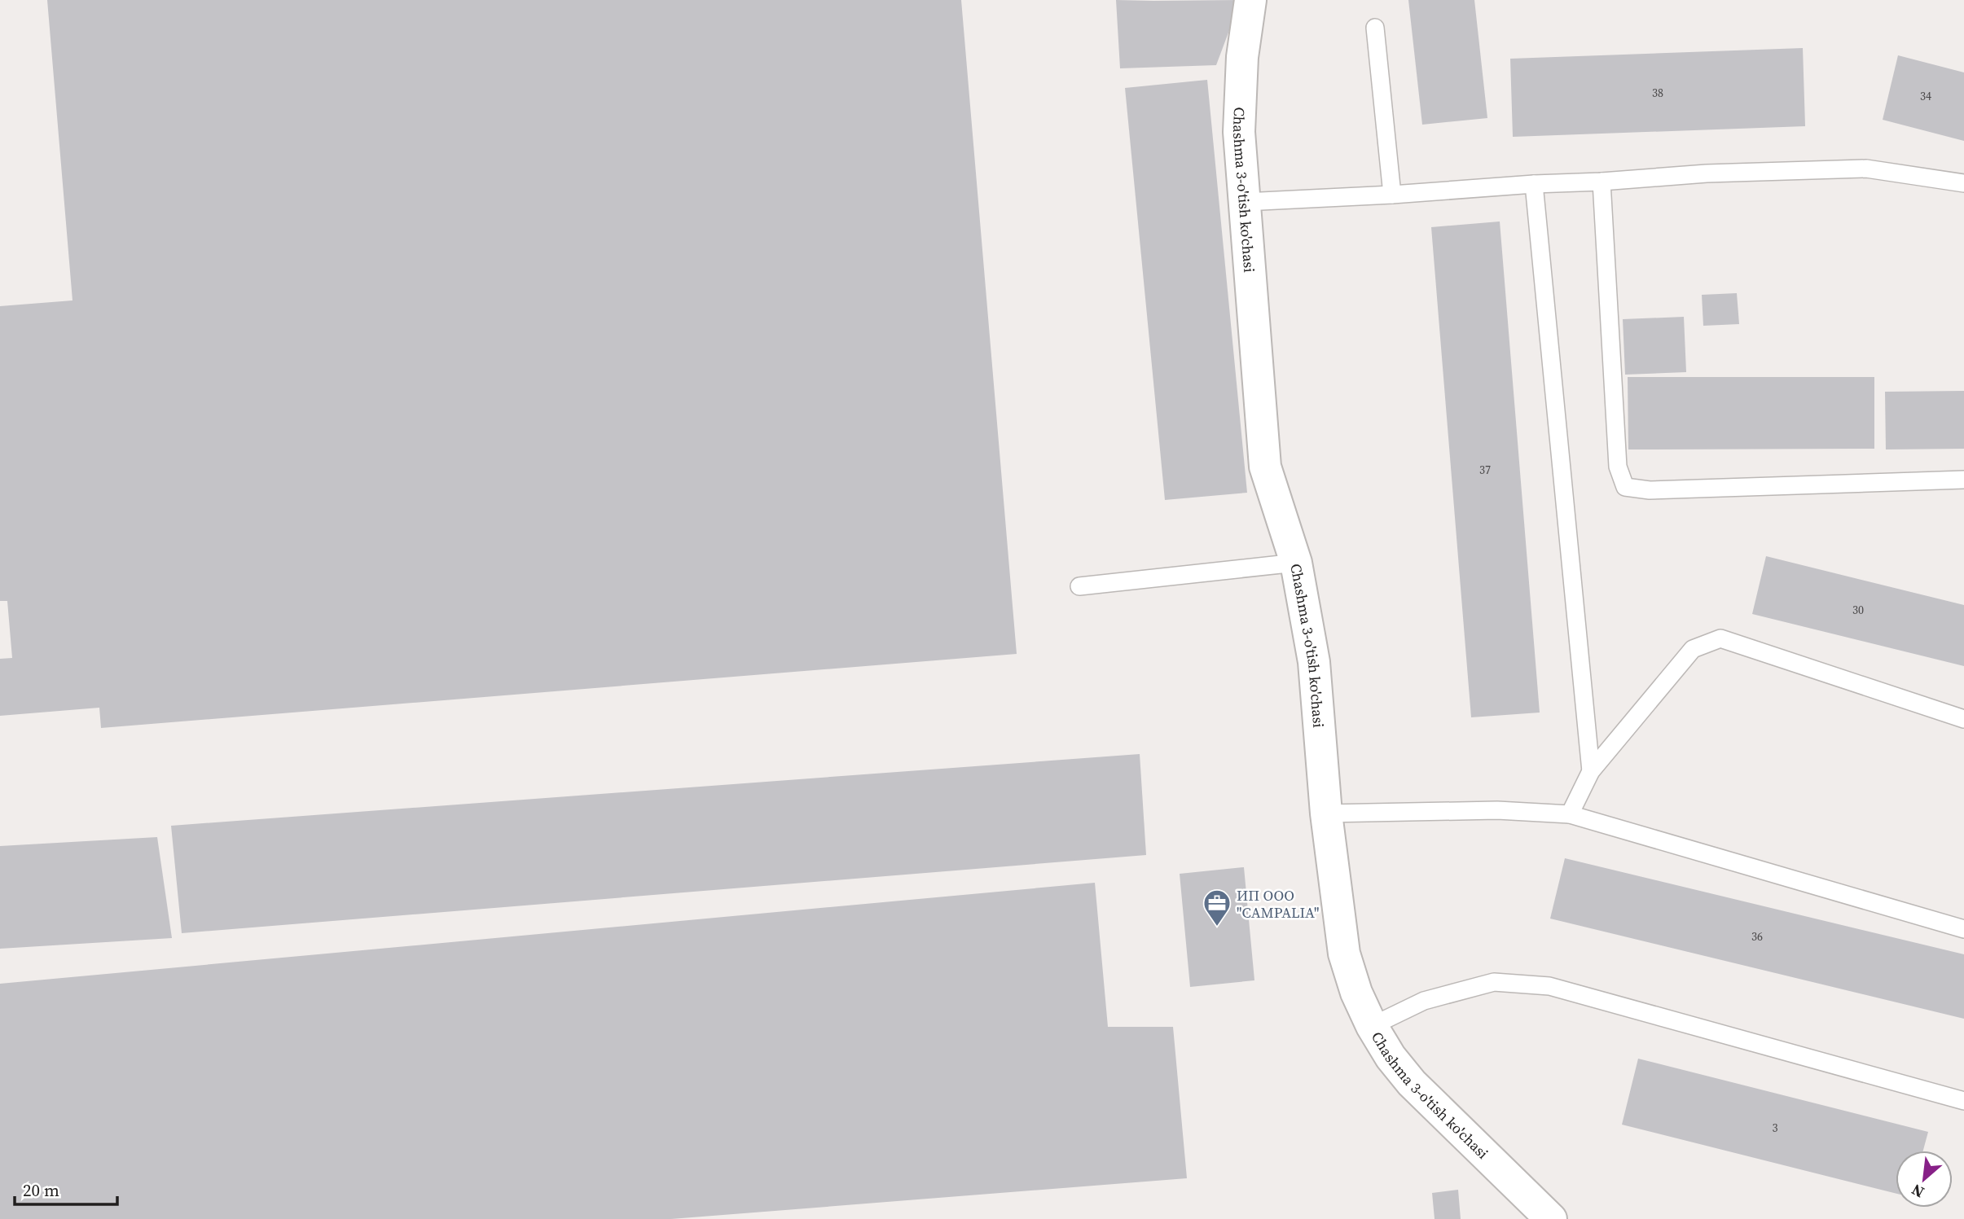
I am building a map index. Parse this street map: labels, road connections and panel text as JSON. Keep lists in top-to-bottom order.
{
  "streets": {
    "street": ["Chashma 3-o'tish ko'chasi"]
  },
  "places": {
    "office": ["ИП ООО \"CAMPALIA\""]
  },
  "house_numbers": [
    "38",
    "34",
    "37",
    "30",
    "36",
    "3"
  ],
  "scale_bar": "20 m",
  "north": "bottom left"
}
